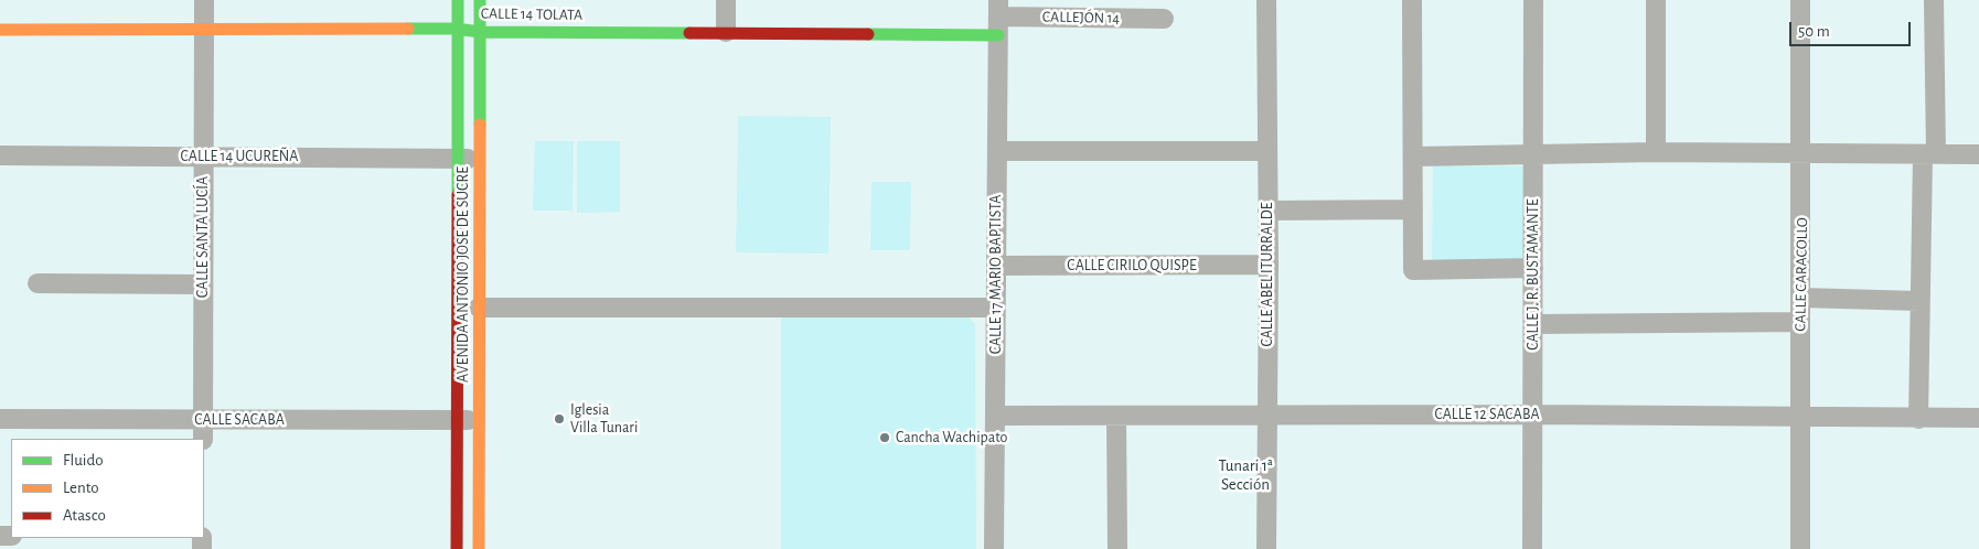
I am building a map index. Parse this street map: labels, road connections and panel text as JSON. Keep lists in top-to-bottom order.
{
  "streets": {
    "main road": ["CALLE 14 TOLATA", "AVENIDA ANTONIO JOSE DE SUCRE"],
    "street": [
      "CALLEJÓN 14",
      "CALLE 14 UCUREÑA",
      "CALLE SANTA LUCÍA",
      "CALLE CIRILO QUISPE",
      "CALLE 17 MARIO BAPTISTA",
      "CALLE ABEL ITURRALDE",
      "CALLE J. R. BUSTAMANTE",
      "CALLE CARACOLLO",
      "CALLE 12 SACABA",
      "CALLE SACABA"
    ]
  },
  "crossings": [
    ["CALLE 14 TOLATA", "CALLEJÓN 14"],
    ["CALLE 14 TOLATA", "CALLE SANTA LUCÍA"],
    ["CALLE 14 TOLATA", "AVENIDA ANTONIO JOSE DE SUCRE"],
    ["CALLE 14 TOLATA", "CALLE 17 MARIO BAPTISTA"],
    ["CALLEJÓN 14", "CALLE 17 MARIO BAPTISTA"],
    ["CALLE 14 UCUREÑA", "CALLE SANTA LUCÍA"],
    ["CALLE 14 UCUREÑA", "AVENIDA ANTONIO JOSE DE SUCRE"],
    ["CALLE SANTA LUCÍA", "CALLE SACABA"],
    ["CALLE CIRILO QUISPE", "CALLE 17 MARIO BAPTISTA"],
    ["CALLE CIRILO QUISPE", "CALLE ABEL ITURRALDE"],
    ["AVENIDA ANTONIO JOSE DE SUCRE", "CALLE SACABA"],
    ["CALLE 17 MARIO BAPTISTA", "CALLE 12 SACABA"],
    ["CALLE ABEL ITURRALDE", "CALLE 12 SACABA"],
    ["CALLE J. R. BUSTAMANTE", "CALLE 12 SACABA"],
    ["CALLE CARACOLLO", "CALLE 12 SACABA"]
  ],
  "districts": ["Tunari 1ª Sección"],
  "places": ["Iglesia Villa Tunari", "Cancha Wachipato"],
  "legend": ["Fluido", "Lento", "Atasco"],
  "scale_bar": "50 m"
}
